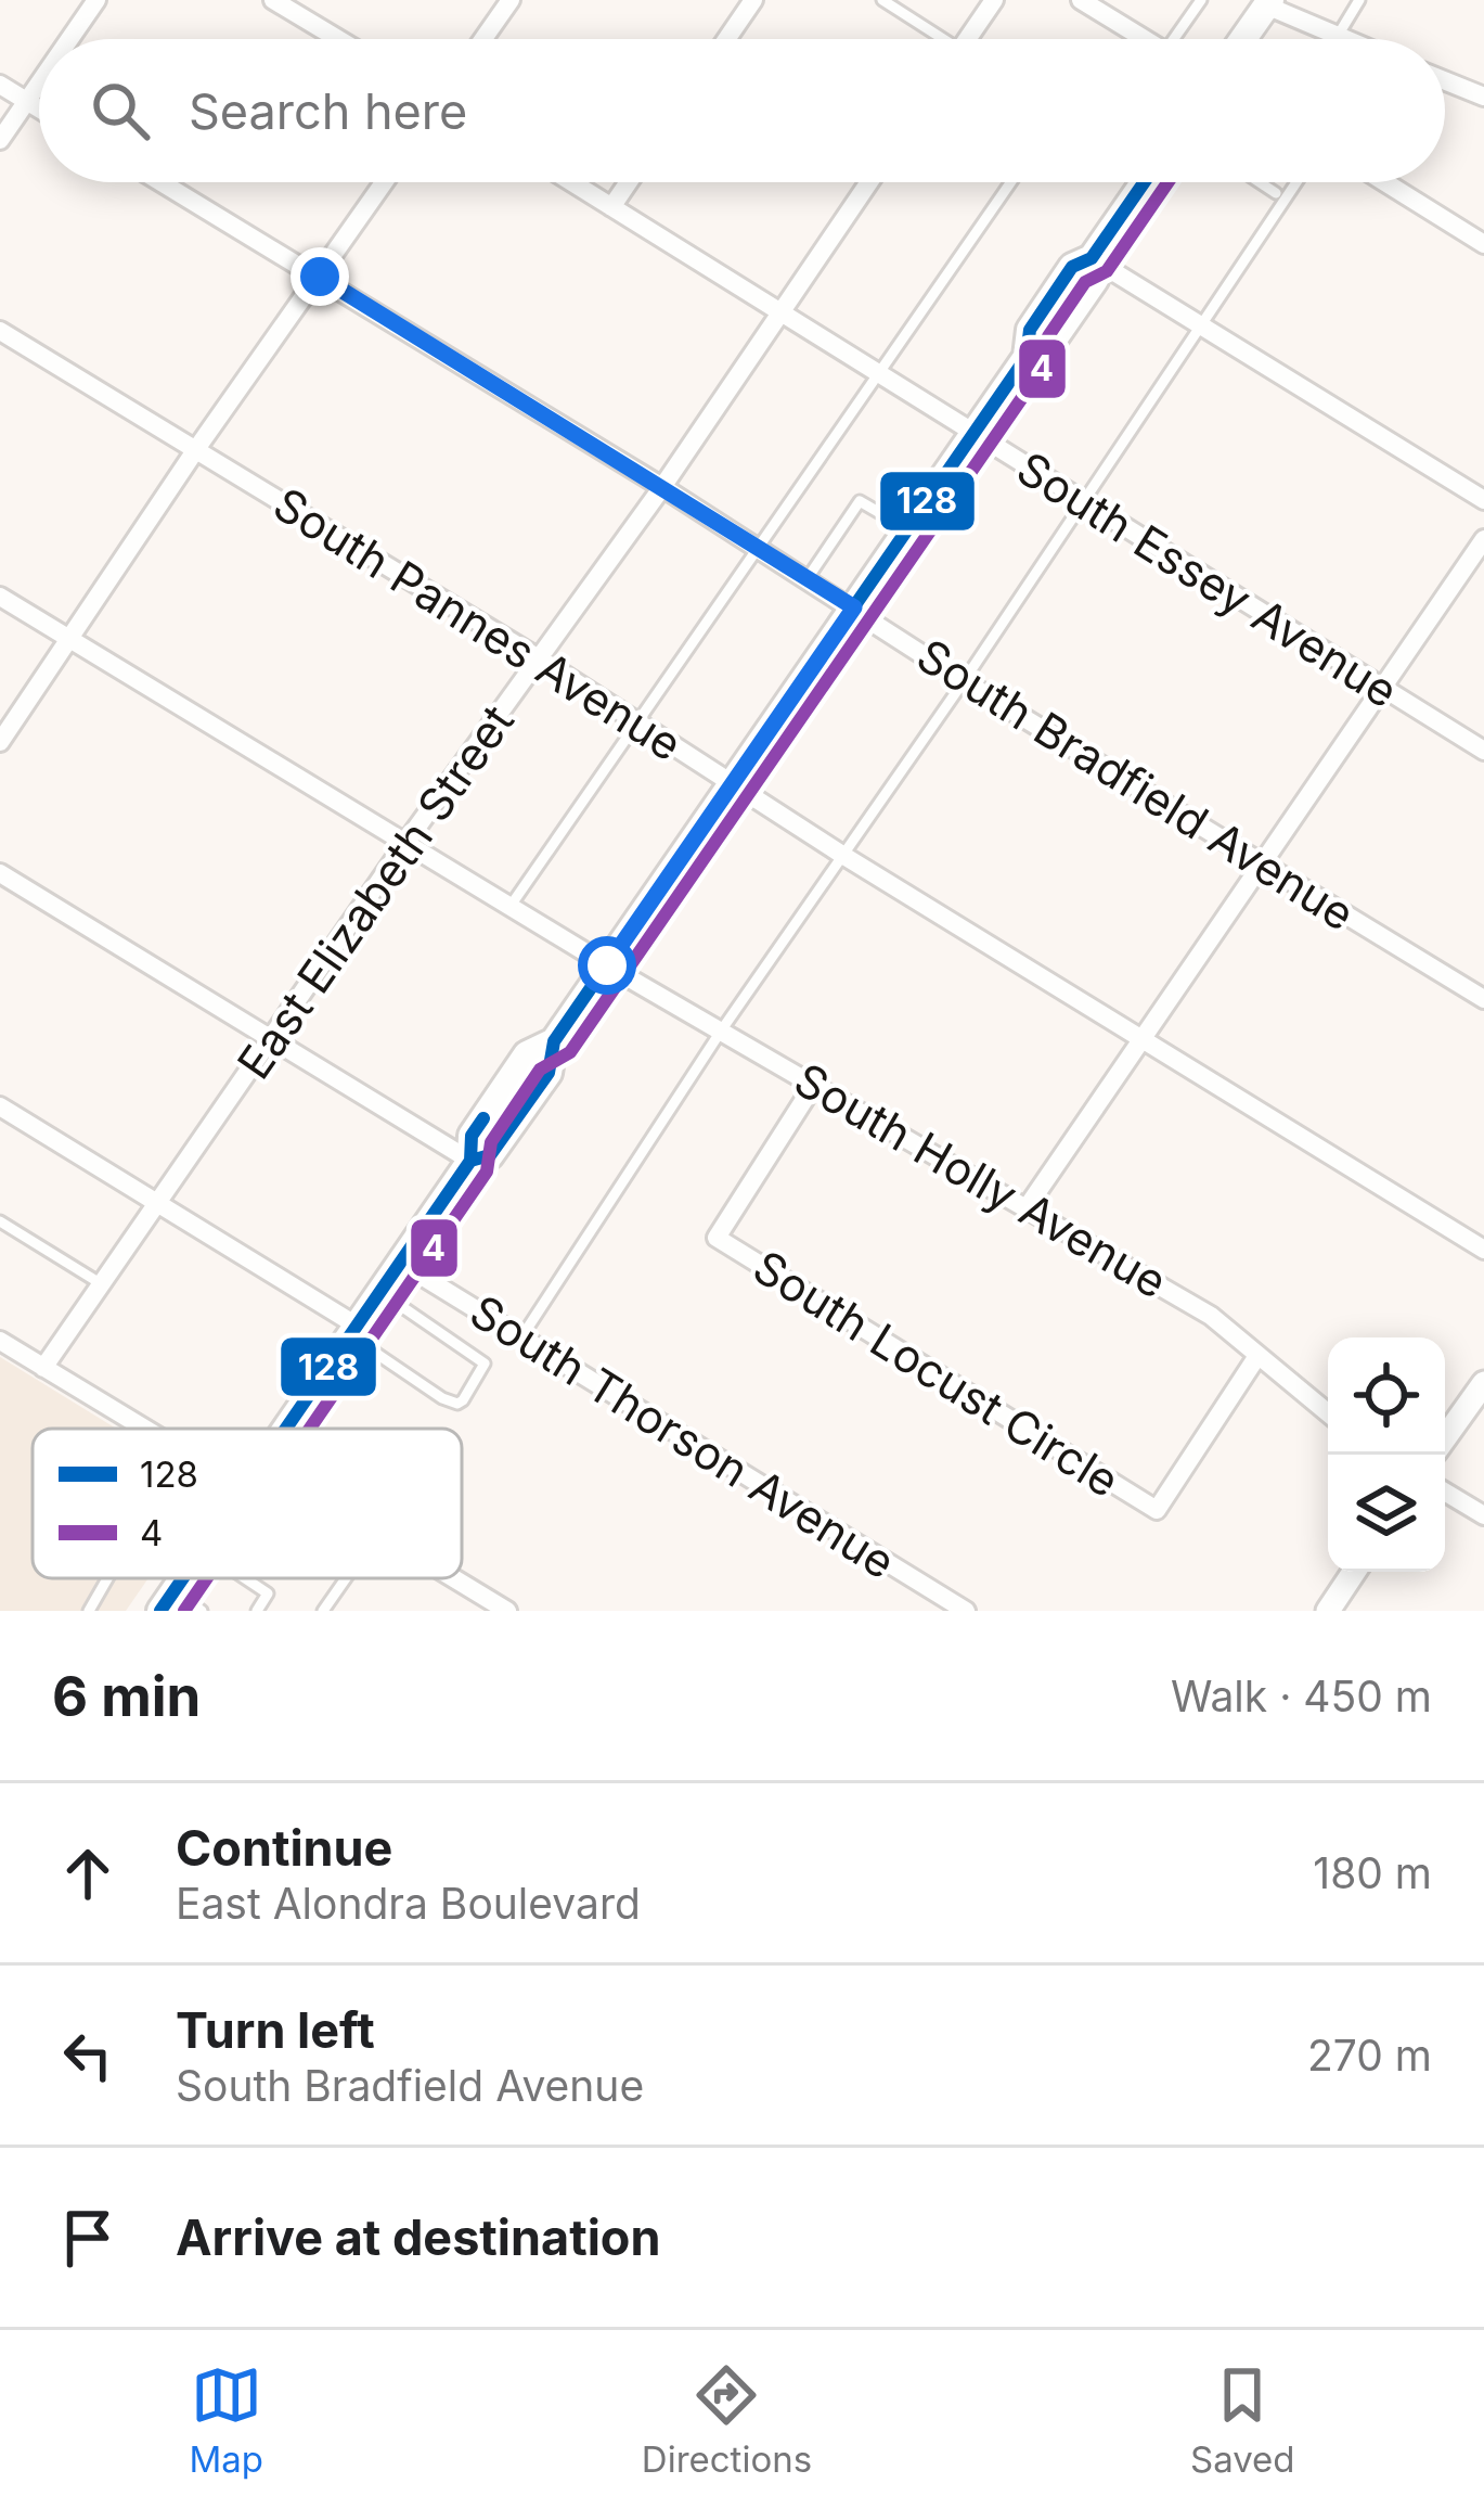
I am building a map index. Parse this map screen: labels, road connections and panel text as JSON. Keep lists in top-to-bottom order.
{
  "streets": {
    "street": [
      "South Essey Avenue",
      "South Pannes Avenue",
      "South Bradfield Avenue",
      "East Elizabeth Street",
      "South Holly Avenue",
      "South Locust Circle",
      "South Thorson Avenue"
    ]
  },
  "crossings": [
    ["South Essey Avenue", "East Elizabeth Street"],
    ["South Pannes Avenue", "East Elizabeth Street"],
    ["South Bradfield Avenue", "East Elizabeth Street"],
    ["East Elizabeth Street", "South Holly Avenue"],
    ["South Holly Avenue", "South Locust Circle"]
  ],
  "lines": ["transit line 128", "transit line 4"],
  "legend": ["128", "4"],
  "page": {
    "search": "Search here",
    "heading": ["6 min", "Walk · 450 m"],
    "list": [
      ["Continue", "East Alondra Boulevard", "180 m"],
      ["Turn left", "South Bradfield Avenue", "270 m"],
      "Arrive at destination"
    ],
    "nav": ["Map", "Directions", "Saved"]
  }
}
